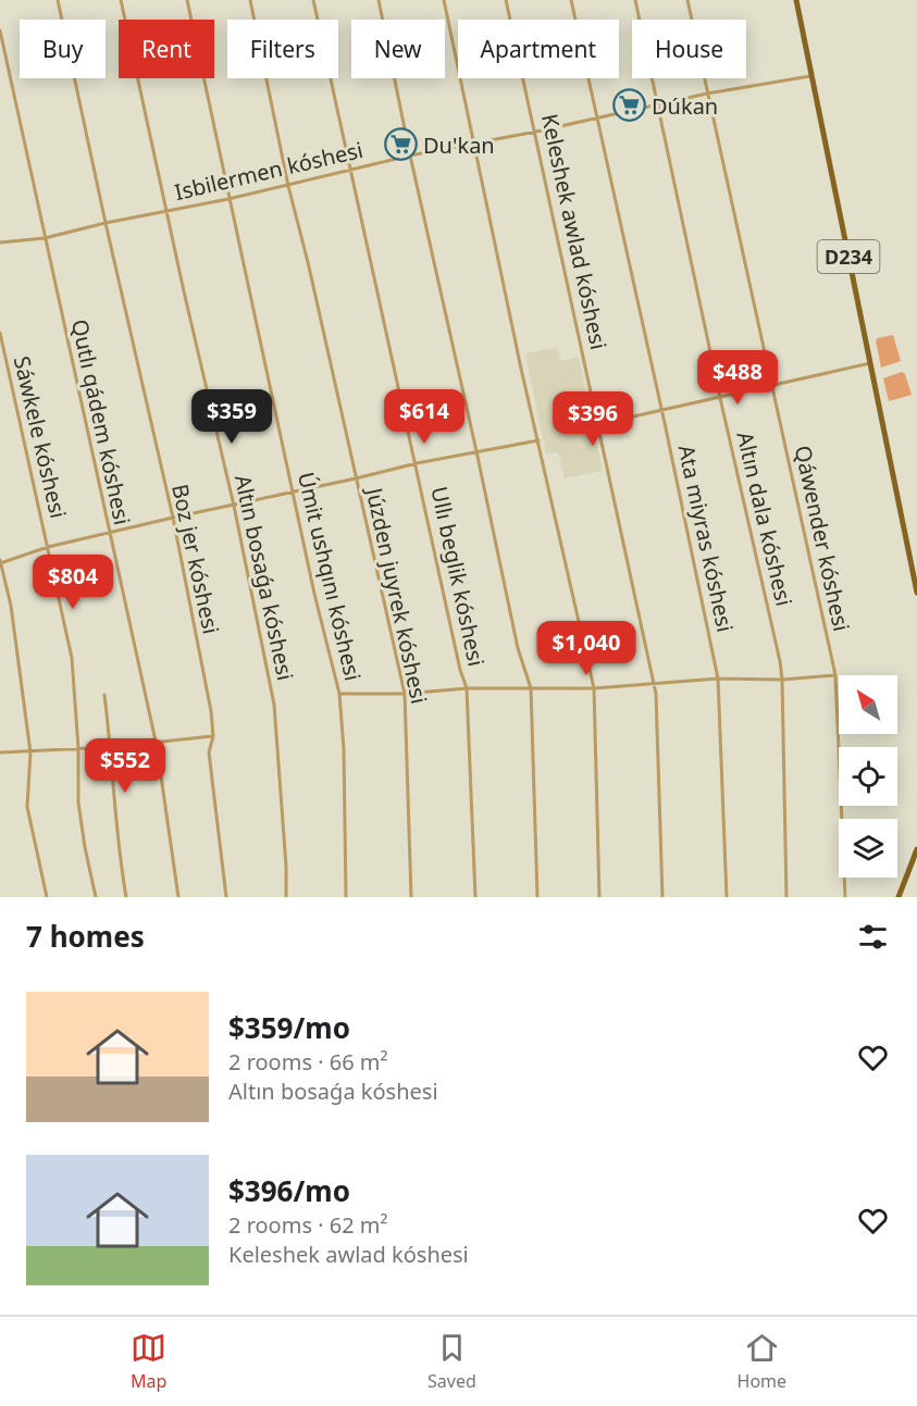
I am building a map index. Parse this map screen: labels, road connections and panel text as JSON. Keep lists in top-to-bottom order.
{
  "streets": {
    "main road": ["D234"],
    "street": [
      "Isbilermen kóshesi",
      "Keleshek awlad kóshesi",
      "Qutlı qádem kóshesi",
      "Sáwkele kóshesi",
      "Altın dala kóshesi",
      "Ata miyras kóshesi",
      "Qáwender kóshesi",
      "Boz jer kóshesi",
      "Úmit ushqını kóshesi",
      "Ullı beglik kóshesi",
      "Altın bosaǵa kóshesi",
      "Júzden juyrek kóshesi"
    ]
  },
  "crossings": [
    ["Isbilermen kóshesi", "Keleshek awlad kóshesi"],
    ["Isbilermen kóshesi", "D234"],
    ["Isbilermen kóshesi", "Qutlı qádem kóshesi"],
    ["Isbilermen kóshesi", "Altın dala kóshesi"],
    ["Isbilermen kóshesi", "Ata miyras kóshesi"],
    ["Isbilermen kóshesi", "Qáwender kóshesi"],
    ["Isbilermen kóshesi", "Boz jer kóshesi"],
    ["Isbilermen kóshesi", "Úmit ushqını kóshesi"],
    ["Isbilermen kóshesi", "Ullı beglik kóshesi"],
    ["Isbilermen kóshesi", "Altın bosaǵa kóshesi"],
    ["Isbilermen kóshesi", "Júzden juyrek kóshesi"]
  ],
  "places": {
    "supermarket": ["Dúkan", "Du'kan"]
  },
  "north": "top left",
  "page": {
    "chip": [
      "Buy",
      "Rent",
      "Filters",
      "New",
      "Apartment",
      "House"
    ],
    "price": [
      "$488",
      "$359",
      "$614",
      "$396",
      "$804",
      "$1,040",
      "$552"
    ],
    "heading": "7 homes",
    "list": [
      {
        "name": "$359/mo",
        "note": "2 rooms · 66 m² · Altın bosaǵa kóshesi"
      },
      {
        "name": "$396/mo",
        "note": "2 rooms · 62 m² · Keleshek awlad kóshesi"
      }
    ],
    "tabs": ["Map", "Saved", "Home"]
  }
}
